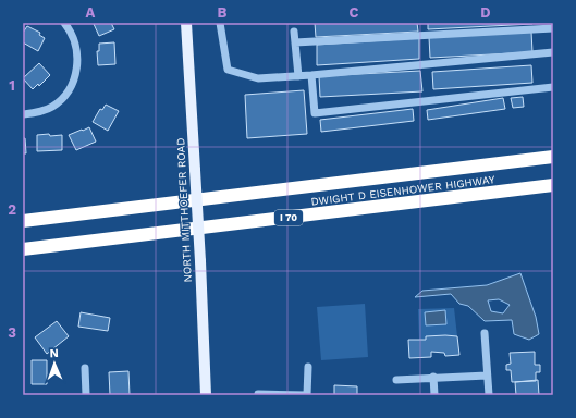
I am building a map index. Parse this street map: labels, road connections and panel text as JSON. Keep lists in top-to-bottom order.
{
  "streets": {
    "highway": ["DWIGHT D EISENHOWER HIGHWAY", "I 70"],
    "main road": ["NORTH MITTHOEFER ROAD"]
  },
  "north": "top",
  "grid": {
    "columns": [
      "A",
      "B",
      "C",
      "D"
    ],
    "rows": ["1", "2", "3"]
  }
}
